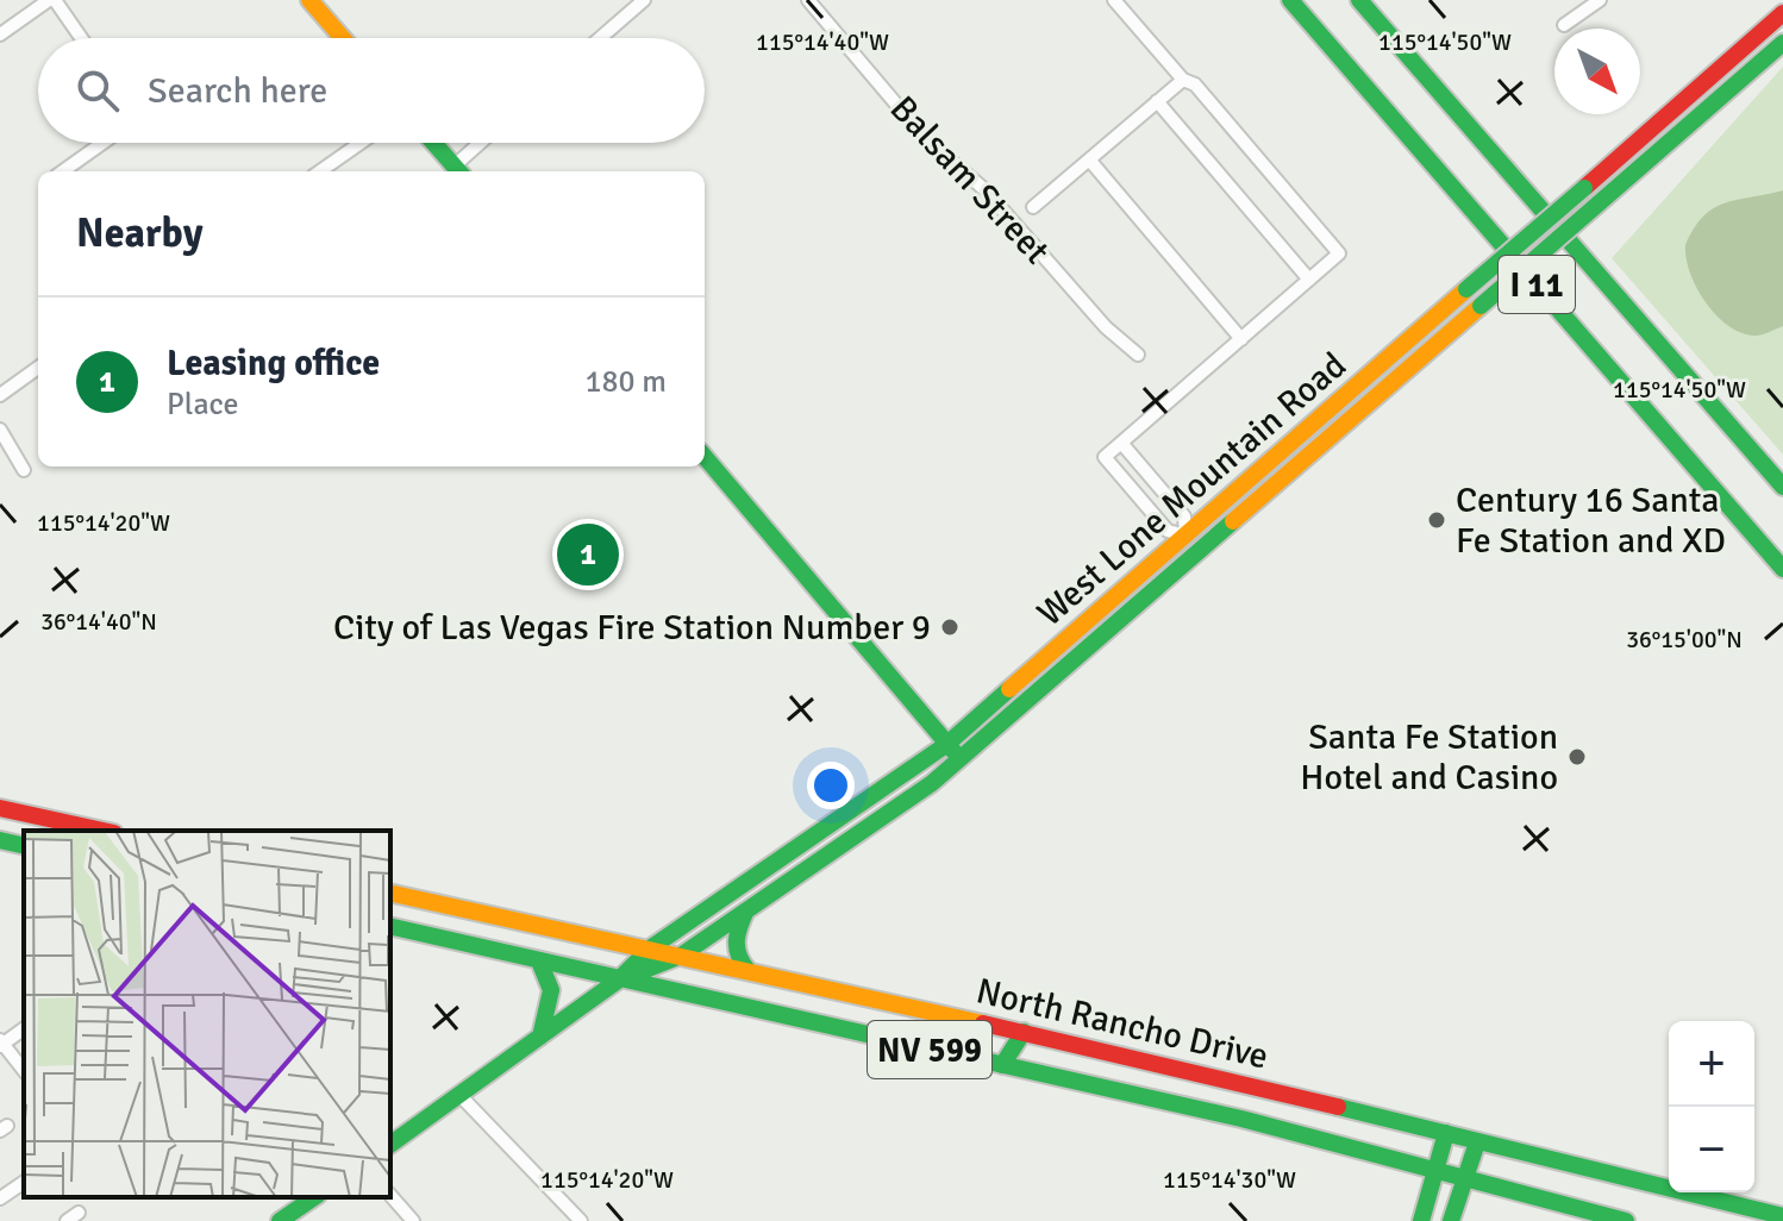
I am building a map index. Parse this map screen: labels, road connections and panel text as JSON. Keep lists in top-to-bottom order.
{
  "streets": {
    "main road": [
      "I 11",
      "West Lone Mountain Road",
      "North Rancho Drive",
      "NV 599"
    ],
    "street": ["Balsam Street"]
  },
  "crossings": [
    ["West Lone Mountain Road", "North Rancho Drive"]
  ],
  "places": ["Century 16 Santa Fe Station and XD", "City of Las Vegas Fire Station Number 9", "Santa Fe Station Hotel and Casino"],
  "north": "bottom right",
  "page": {
    "search": "Search here",
    "heading": "Nearby",
    "list": [
      {
        "mark": "1",
        "name": "Leasing office",
        "note": "Place",
        "value": "180 m"
      }
    ],
    "pins": "1",
    "map_buttons": ["+", "−"]
  },
  "coordinates": [
    "115°14'40\"W",
    "115°14'50\"W",
    "115°14'20\"W",
    "36°14'40\"N",
    "36°15'00\"N",
    "115°14'30\"W"
  ]
}
